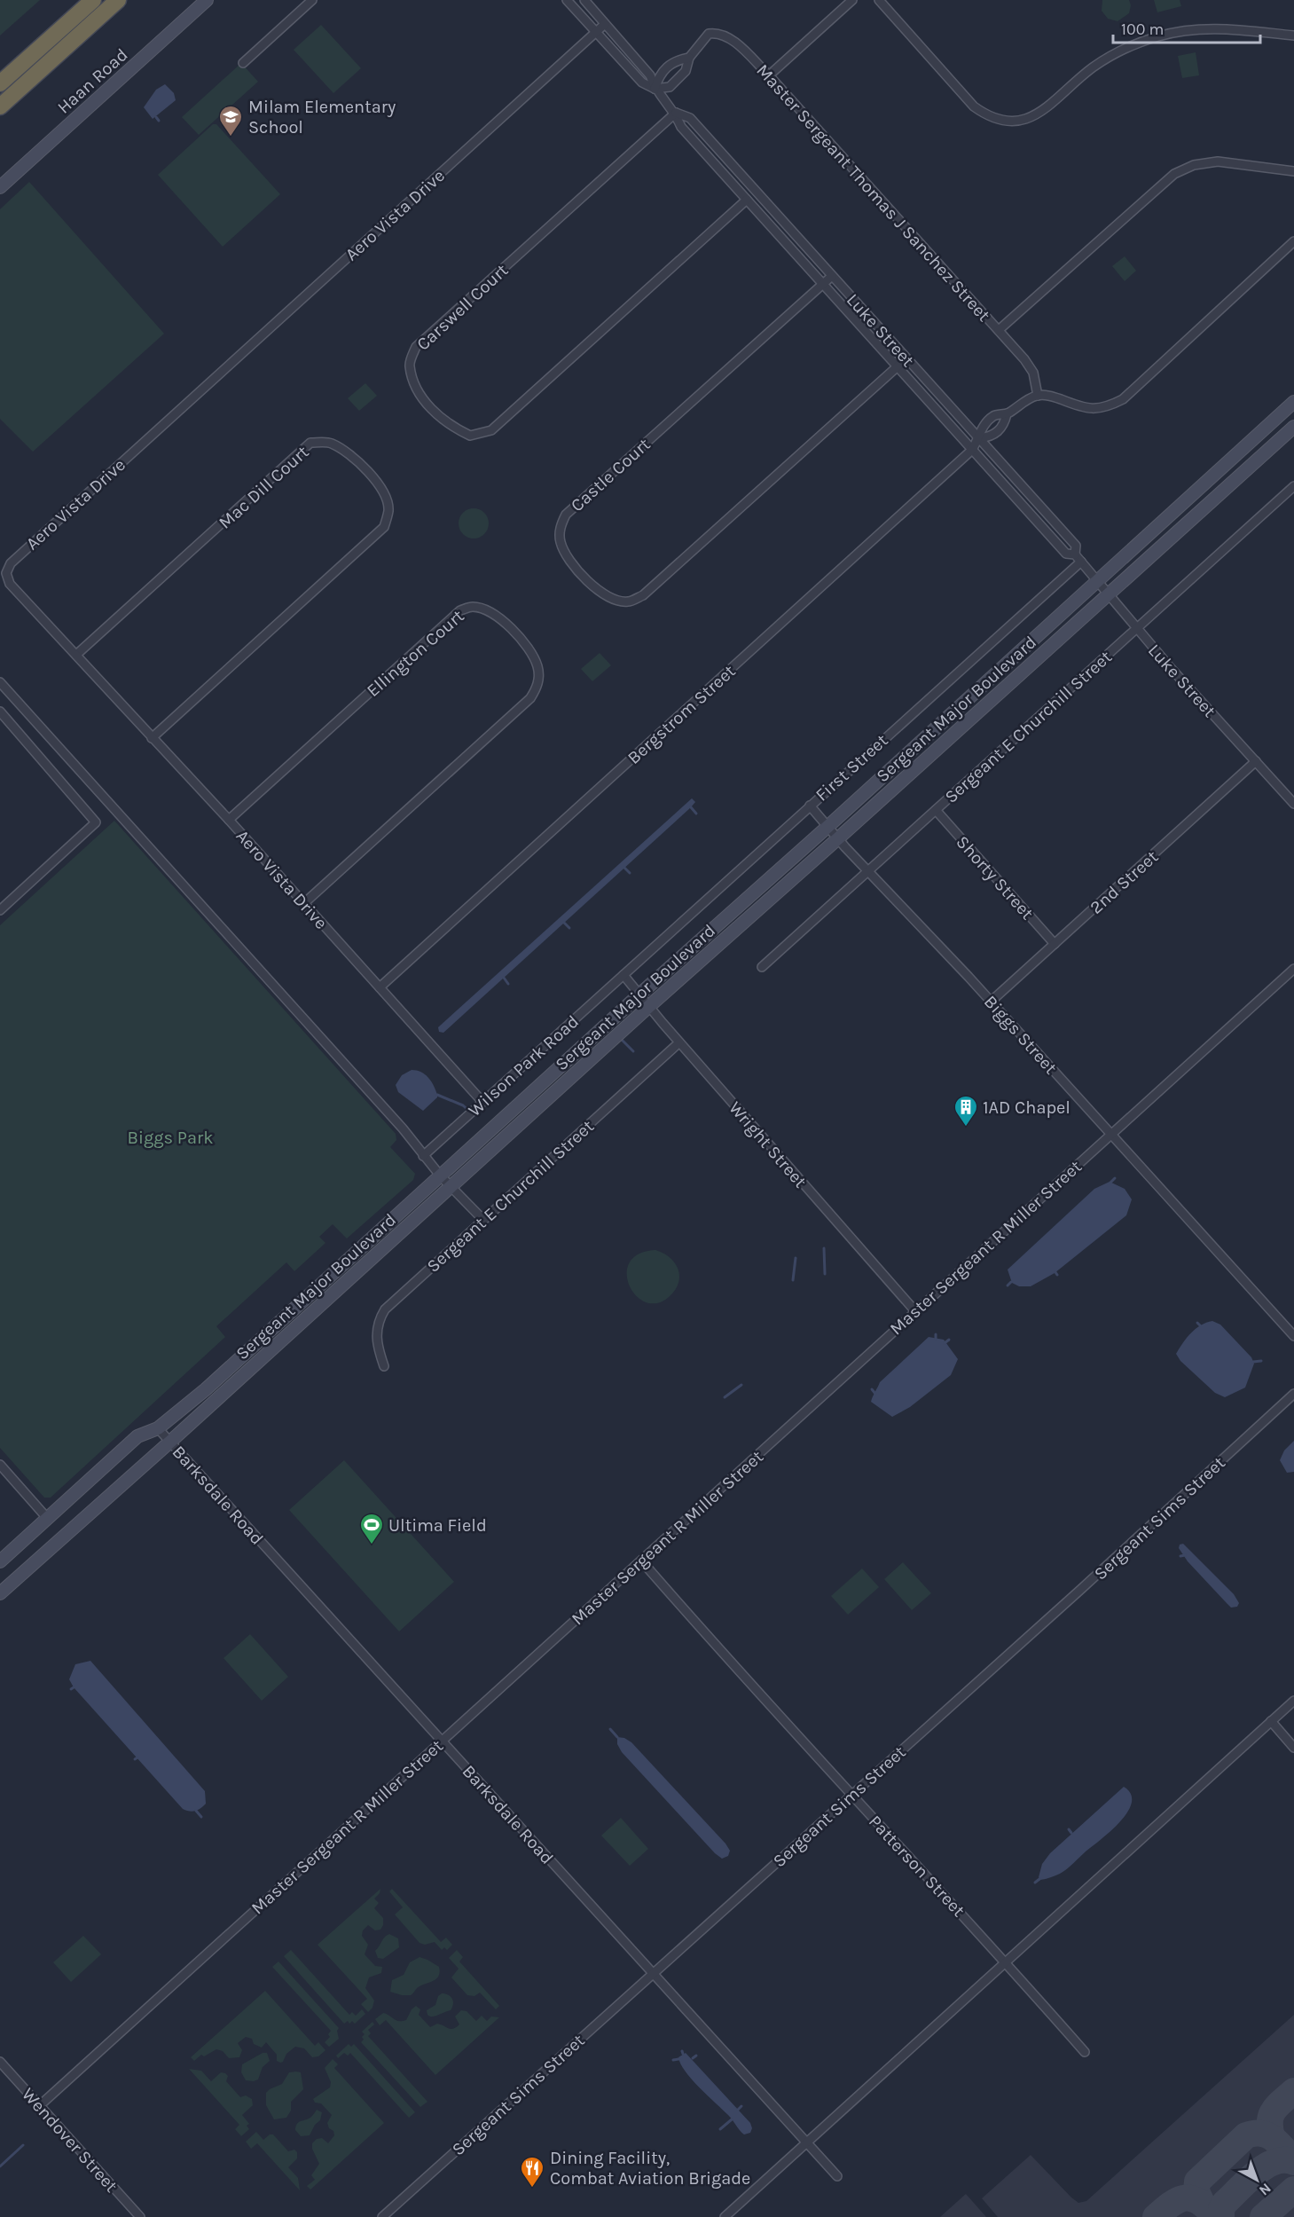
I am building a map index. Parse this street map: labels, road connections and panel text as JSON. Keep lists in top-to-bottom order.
{
  "streets": {
    "street": [
      "Haan Road",
      "Master Sergeant Thomas J Sanchez Street",
      "Aero Vista Drive",
      "Carswell Court",
      "Luke Street",
      "Castle Court",
      "Mac Dill Court",
      "Ellington Court",
      "Sergeant Major Boulevard",
      "Bergstrom Street",
      "Sergeant E Churchill Street",
      "First Street",
      "Shorty Street",
      "2nd Street",
      "Biggs Street",
      "Wilson Park Road",
      "Wright Street",
      "Master Sergeant R Miller Street",
      "Barksdale Road",
      "Sergeant Sims Street",
      "Patterson Street",
      "Wendover Street"
    ]
  },
  "crossings": [
    ["Master Sergeant Thomas J Sanchez Street", "Luke Street"],
    ["Aero Vista Drive", "Luke Street"],
    ["Aero Vista Drive", "Mac Dill Court"],
    ["Aero Vista Drive", "Ellington Court"],
    ["Aero Vista Drive", "Bergstrom Street"],
    ["Aero Vista Drive", "Wilson Park Road"],
    ["Carswell Court", "Luke Street"],
    ["Luke Street", "Castle Court"],
    ["Luke Street", "Sergeant Major Boulevard"],
    ["Luke Street", "Bergstrom Street"],
    ["Luke Street", "Sergeant E Churchill Street"],
    ["Luke Street", "First Street"],
    ["Luke Street", "2nd Street"],
    ["Sergeant Major Boulevard", "Biggs Street"],
    ["Sergeant Major Boulevard", "Wright Street"],
    ["Sergeant Major Boulevard", "Barksdale Road"],
    ["Sergeant E Churchill Street", "Shorty Street"],
    ["Sergeant E Churchill Street", "Biggs Street"],
    ["Sergeant E Churchill Street", "Wright Street"],
    ["First Street", "Biggs Street"],
    ["First Street", "Wilson Park Road"],
    ["First Street", "Wright Street"],
    ["Shorty Street", "2nd Street"],
    ["2nd Street", "Biggs Street"],
    ["Biggs Street", "Master Sergeant R Miller Street"],
    ["Wilson Park Road", "Wright Street"],
    ["Wright Street", "Master Sergeant R Miller Street"],
    ["Master Sergeant R Miller Street", "Barksdale Road"],
    ["Master Sergeant R Miller Street", "Patterson Street"],
    ["Master Sergeant R Miller Street", "Wendover Street"],
    ["Barksdale Road", "Sergeant Sims Street"],
    ["Sergeant Sims Street", "Patterson Street"]
  ],
  "parks": ["Biggs Park"],
  "places": {
    "school or university": ["Milam Elementary School"],
    "building": ["1AD Chapel"],
    "sports": ["Ultima Field"],
    "restaurant": ["Dining Facility, Combat Aviation Brigade"]
  },
  "scale_bar": "100 m",
  "north": "bottom right"
}
